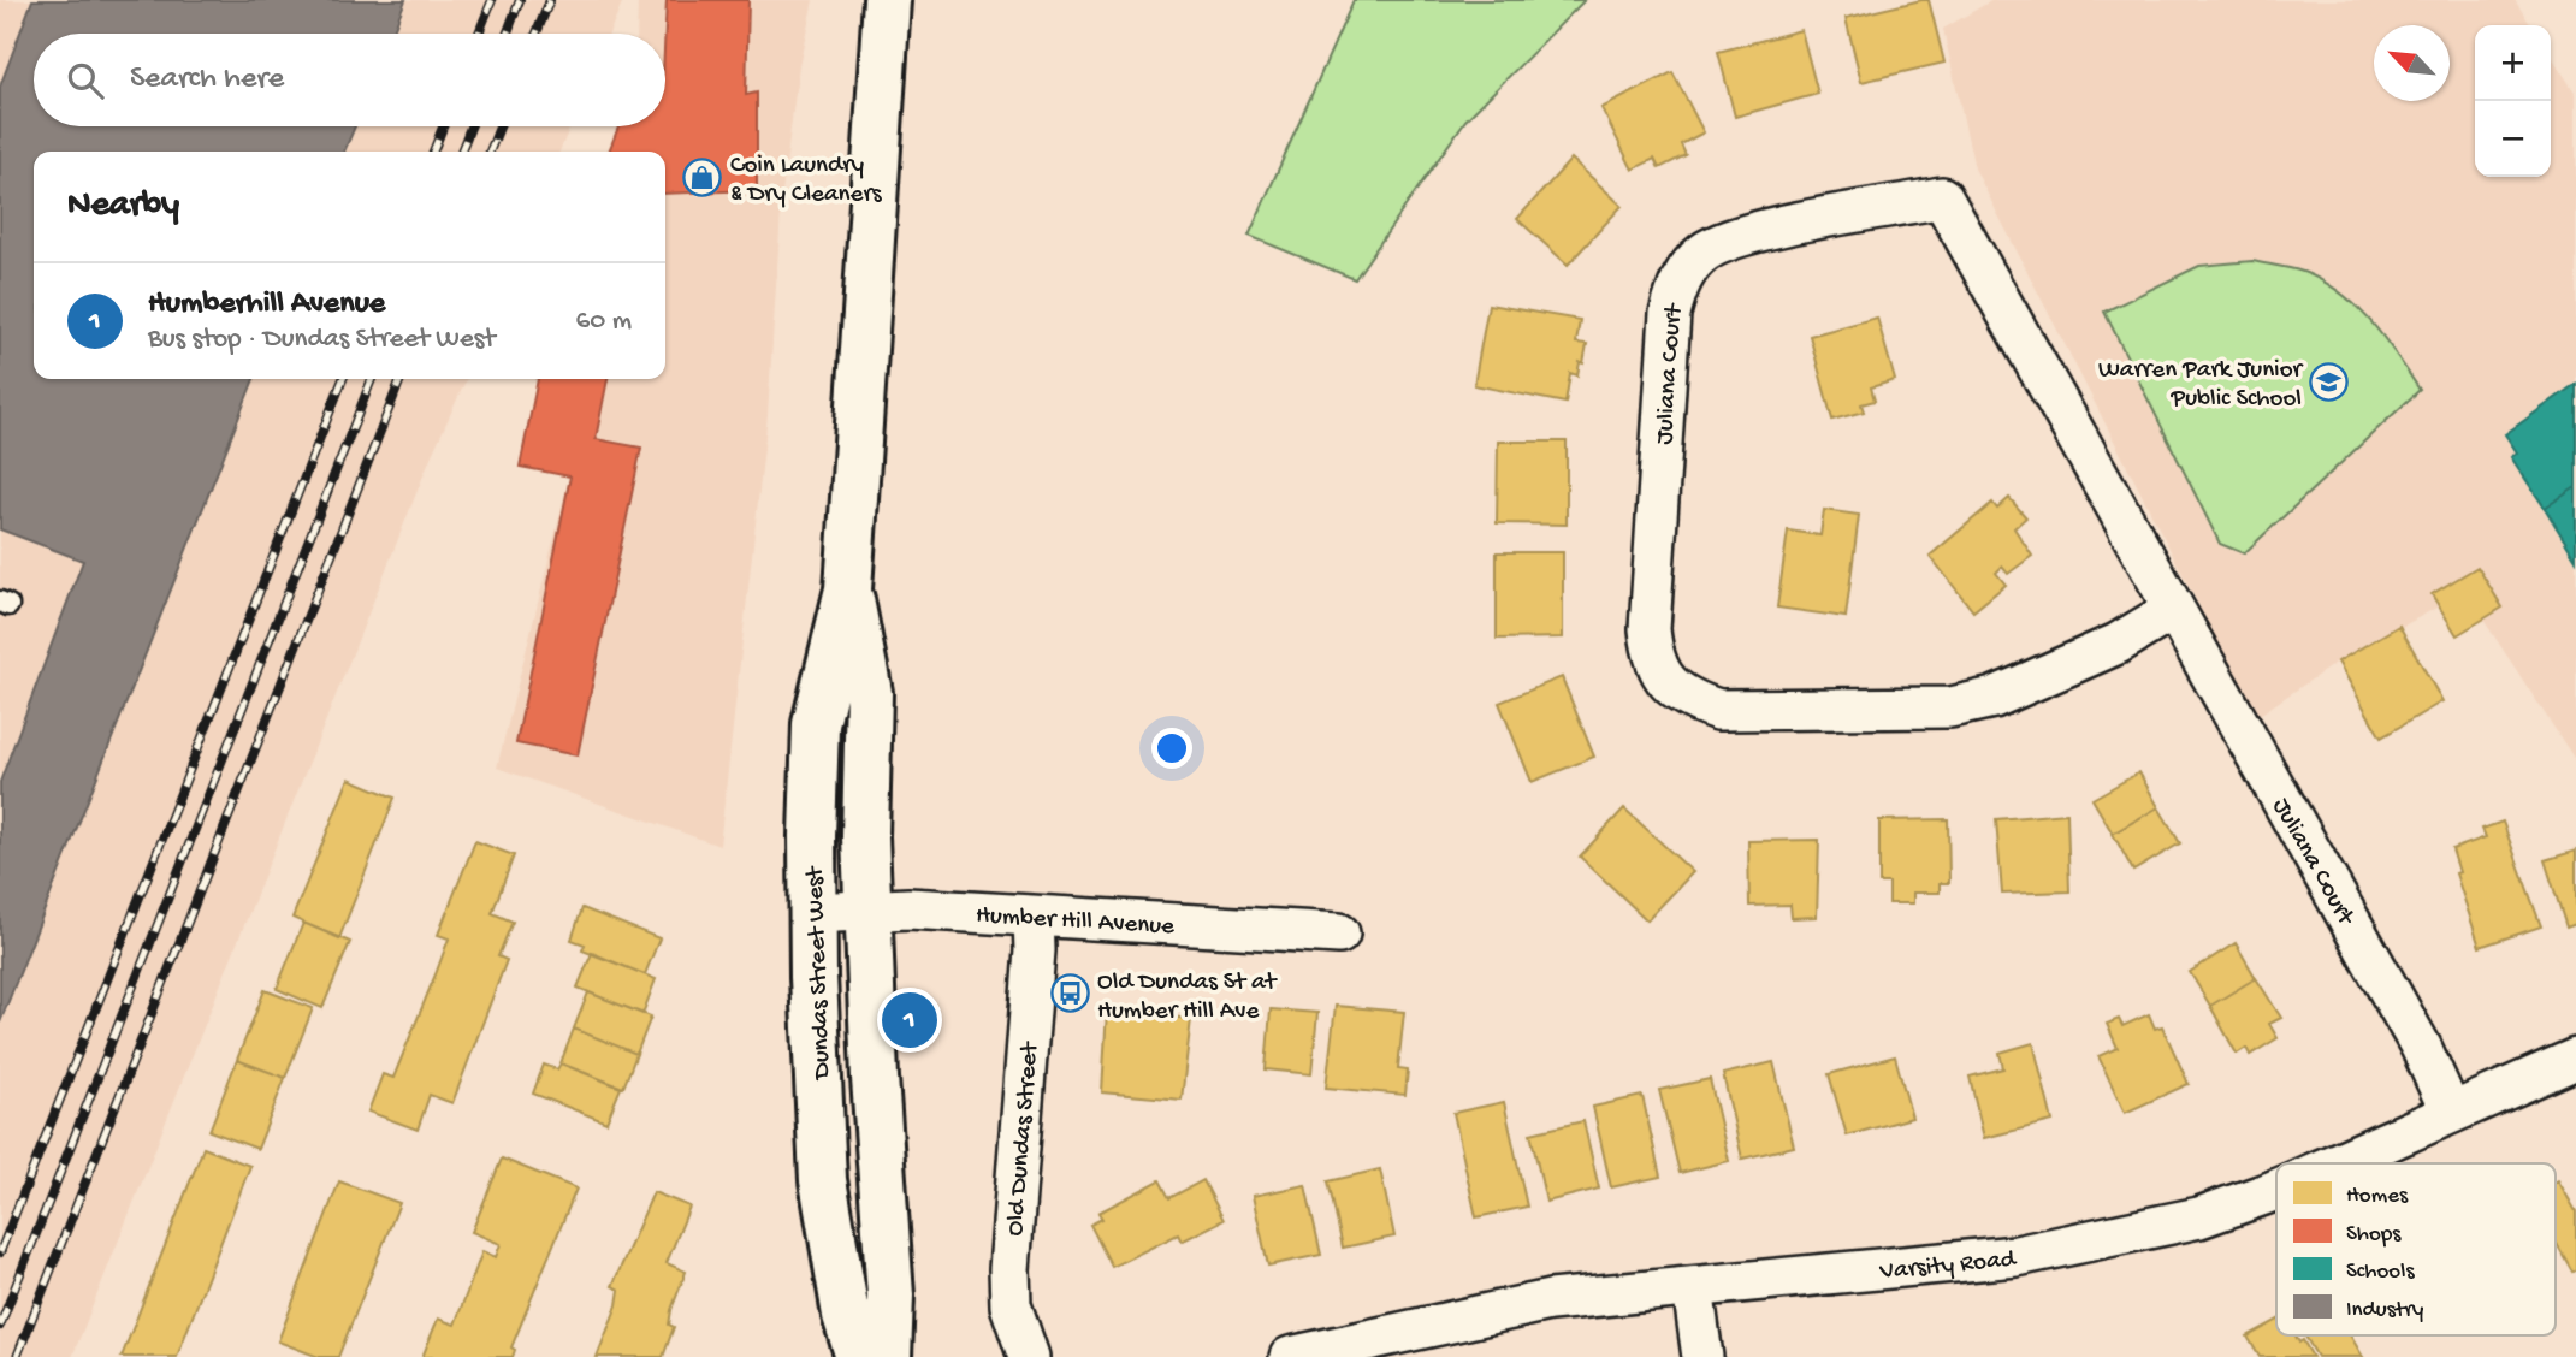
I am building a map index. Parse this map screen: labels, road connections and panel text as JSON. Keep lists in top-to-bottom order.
{
  "streets": {
    "main road": ["Dundas Street West"],
    "street": [
      "Juliana Court",
      "Humber Hill Avenue",
      "Old Dundas Street",
      "Varsity Road"
    ]
  },
  "crossings": [
    ["Juliana Court", "Varsity Road"],
    ["Humber Hill Avenue", "Dundas Street West"],
    ["Humber Hill Avenue", "Old Dundas Street"]
  ],
  "places": {
    "shop": ["Coin Laundry & Dry Cleaners"],
    "school or university": ["Warren Park Junior Public School"],
    "bus stop": ["Old Dundas St at Humber Hill Ave"]
  },
  "legend": [
    "Homes",
    "Shops",
    "Schools",
    "Industry"
  ],
  "north": "top left",
  "page": {
    "map_buttons": ["+", "−"],
    "search": "Search here",
    "heading": "Nearby",
    "list": [
      {
        "mark": "1",
        "name": "Humberhill Avenue",
        "note": "Bus stop · Dundas Street West",
        "value": "60 m"
      }
    ],
    "pins": "1"
  }
}
